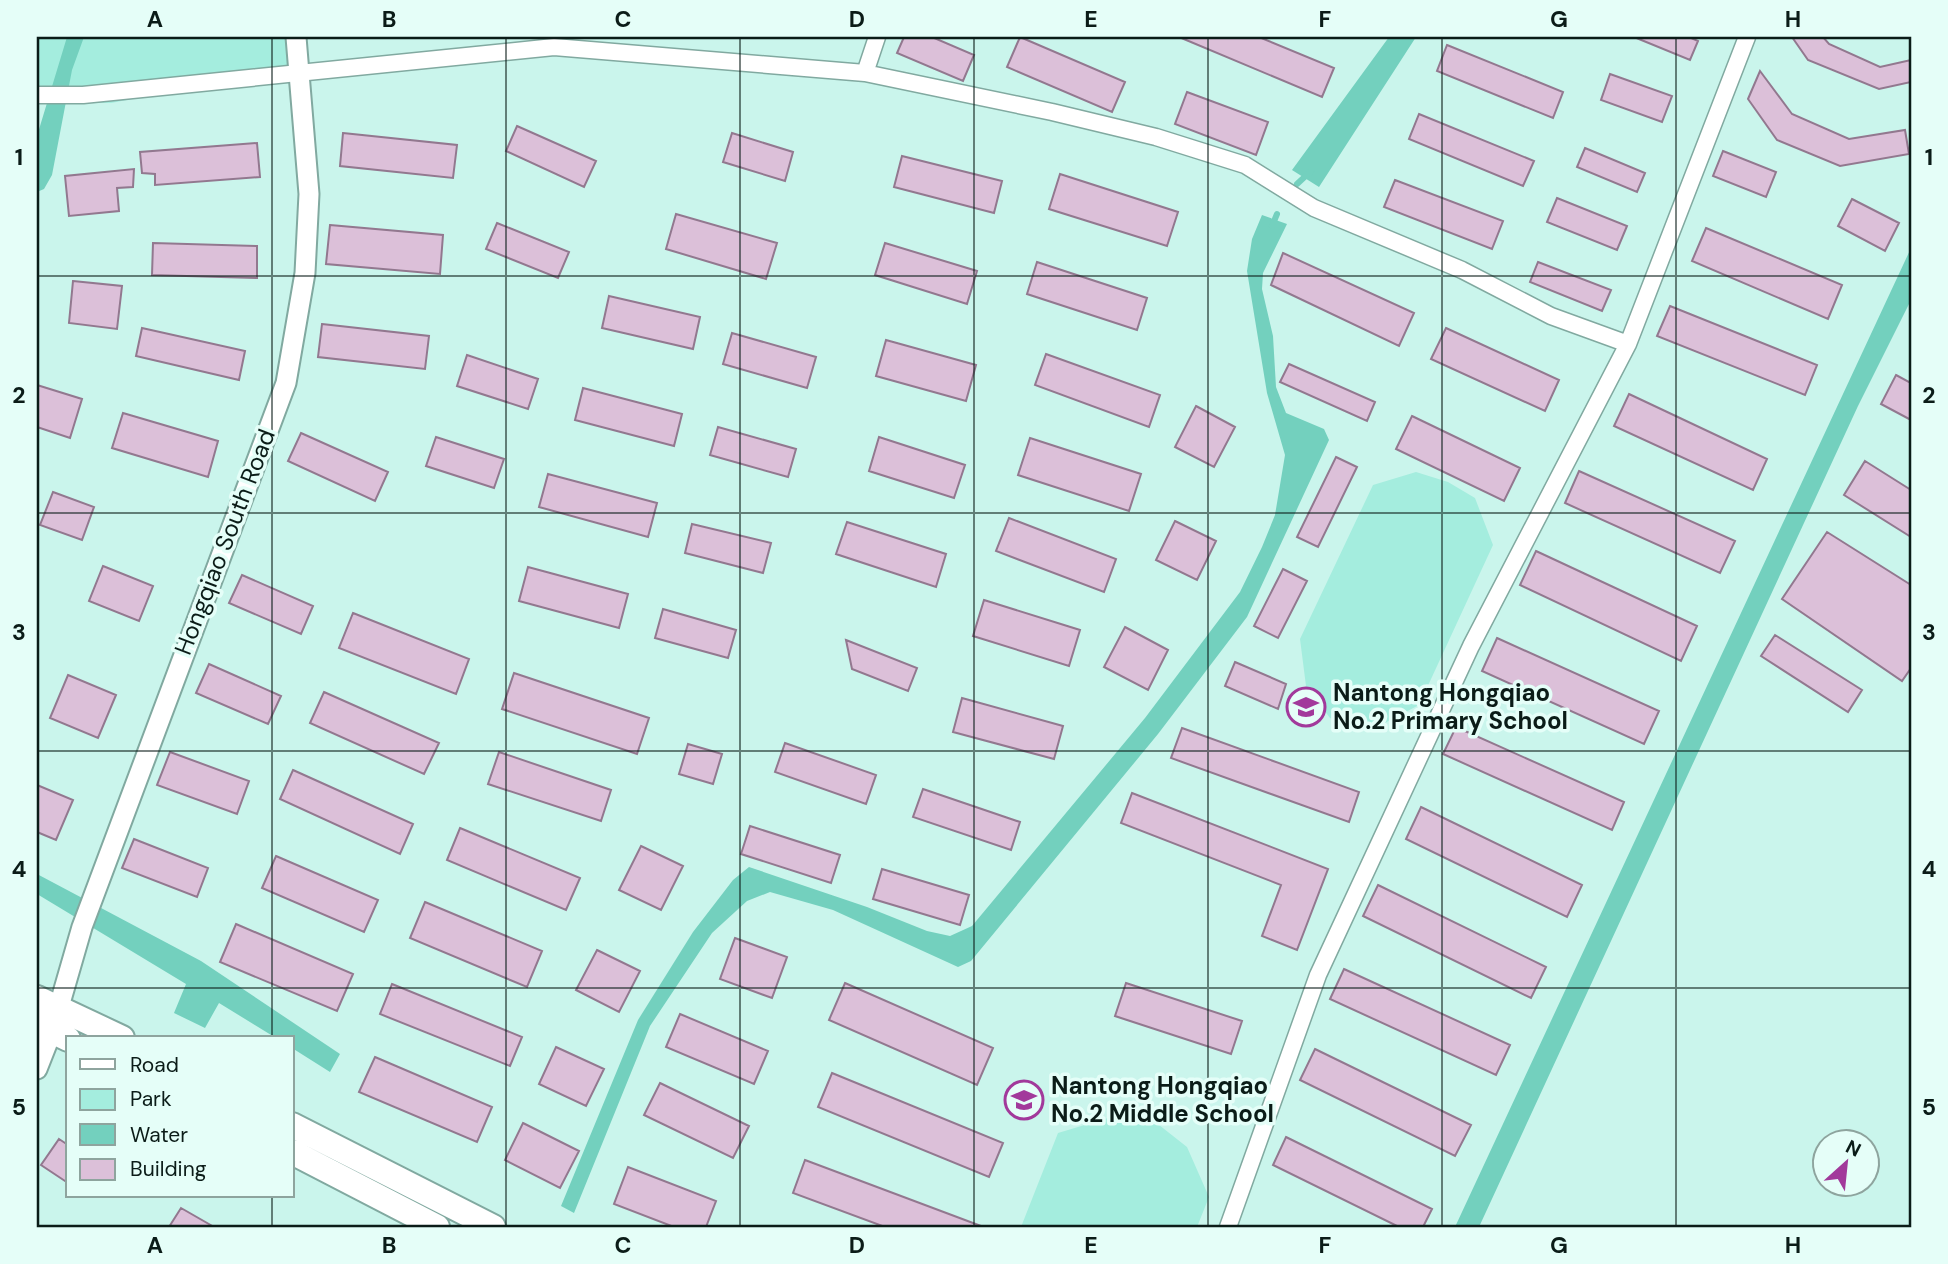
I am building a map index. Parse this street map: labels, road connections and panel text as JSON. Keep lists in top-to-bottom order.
{
  "streets": {
    "street": ["Hongqiao South Road"]
  },
  "places": {
    "school or university": ["Nantong Hongqiao No.2 Primary School", "Nantong Hongqiao No.2 Middle School"]
  },
  "legend": [
    "Road",
    "Park",
    "Water",
    "Building"
  ],
  "north": "top right",
  "grid": {
    "columns": [
      "A",
      "B",
      "C",
      "D",
      "E",
      "F",
      "G",
      "H"
    ],
    "rows": [
      "1",
      "2",
      "3",
      "4",
      "5"
    ]
  }
}
